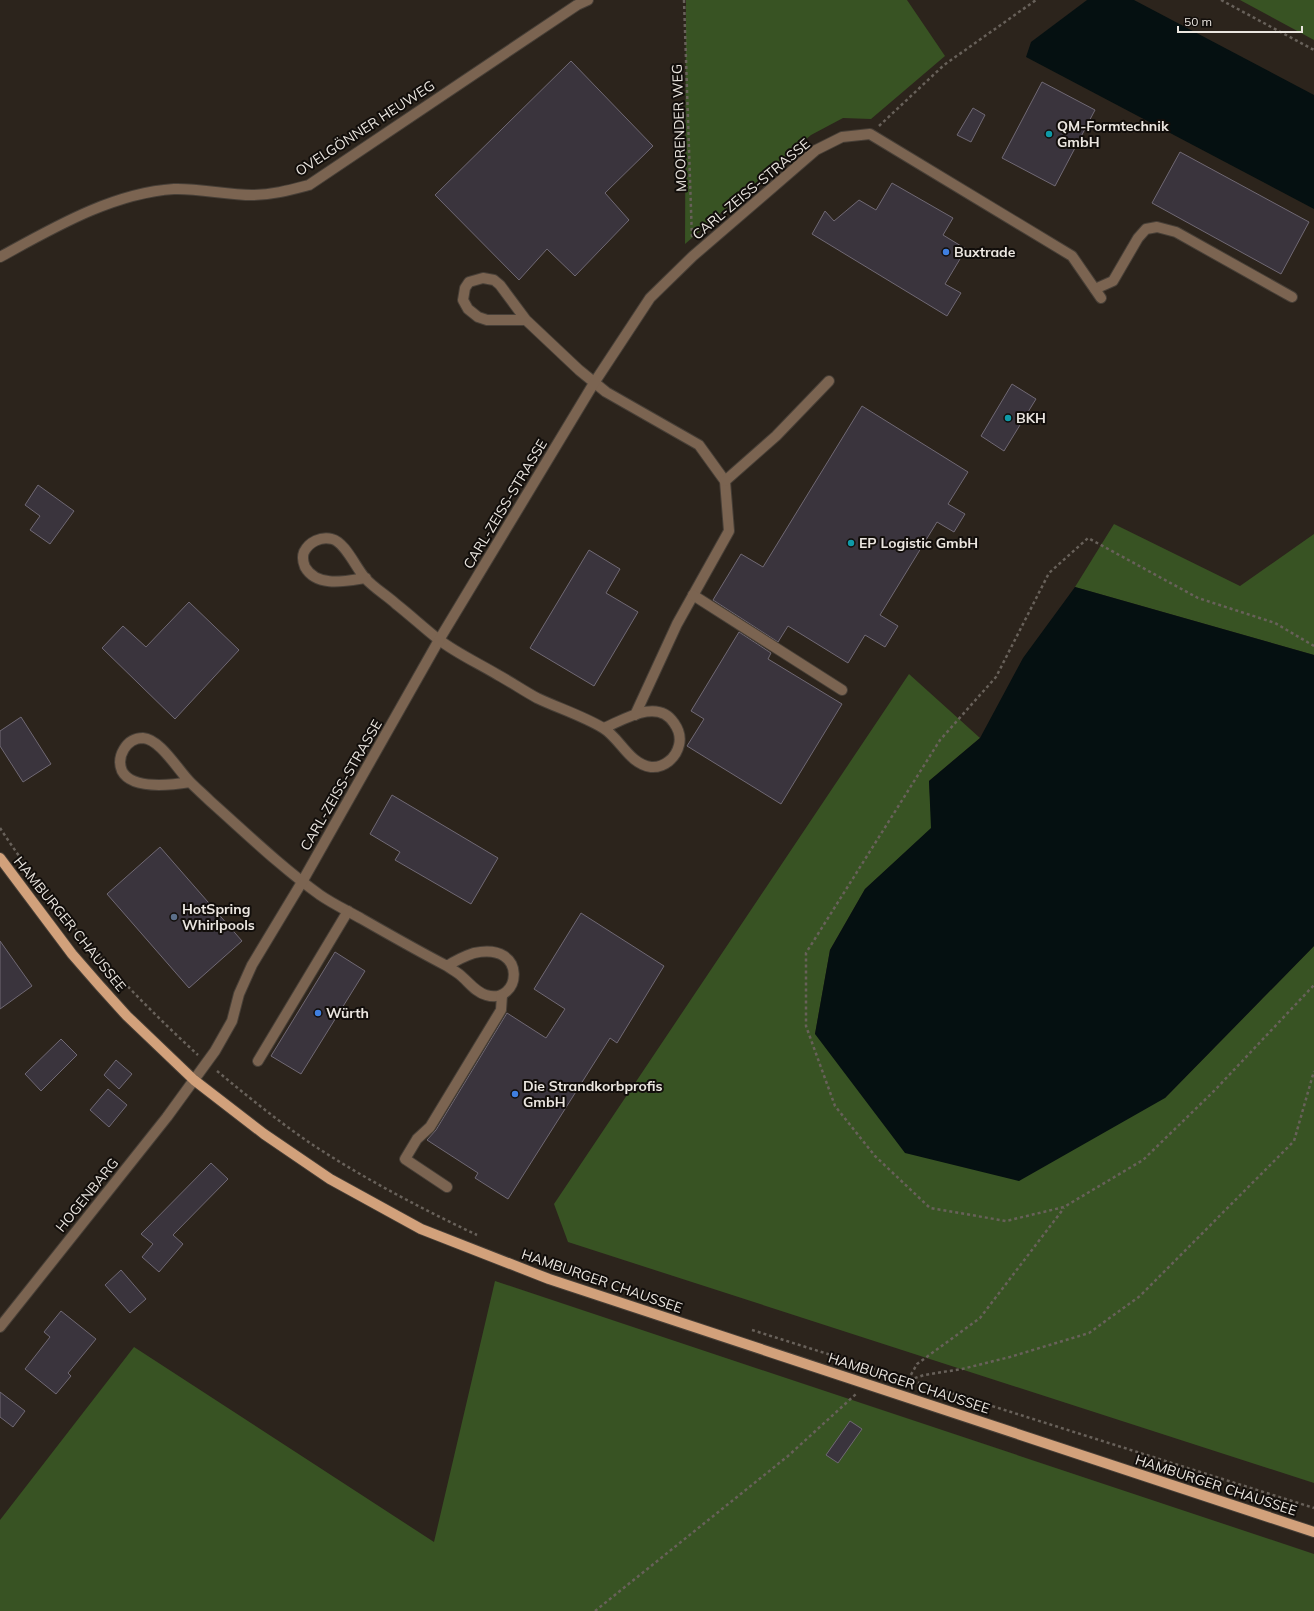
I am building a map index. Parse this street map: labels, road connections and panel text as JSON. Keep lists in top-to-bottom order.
{
  "streets": {
    "main road": ["HAMBURGER CHAUSSEE"],
    "street": ["OVELGÖNNER HEUWEG", "CARL-ZEISS-STRASSE", "HOGENBARG"],
    "path": ["MOORENDER WEG"]
  },
  "crossings": [
    ["MOORENDER WEG", "CARL-ZEISS-STRASSE"],
    ["CARL-ZEISS-STRASSE", "HAMBURGER CHAUSSEE"],
    ["CARL-ZEISS-STRASSE", "HOGENBARG"],
    ["HAMBURGER CHAUSSEE", "HOGENBARG"]
  ],
  "places": [
    "QM-Formtechnik GmbH",
    "Buxtrade",
    "BKH",
    "EP Logistic GmbH",
    "HotSpring Whirlpools",
    "Würth",
    "Die Strandkorbprofis GmbH"
  ],
  "scale_bar": "50 m"
}
